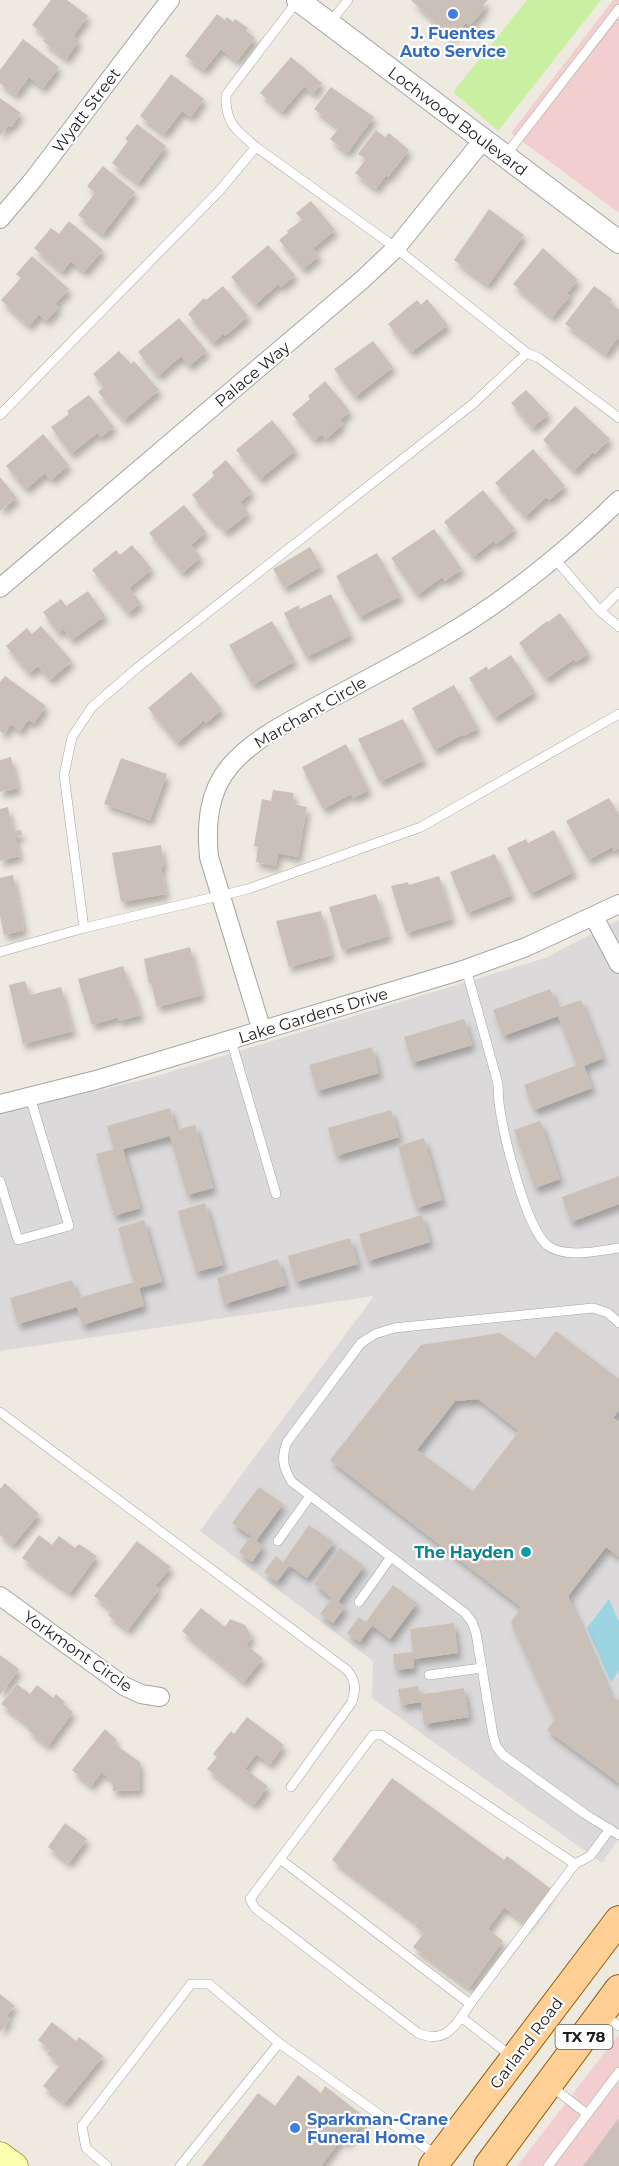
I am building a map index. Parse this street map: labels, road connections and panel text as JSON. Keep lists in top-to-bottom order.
{
  "streets": {
    "main road": ["TX 78", "Garland Road"],
    "street": [
      "Wyatt Street",
      "Lochwood Boulevard",
      "Palace Way",
      "Marchant Circle",
      "Lake Gardens Drive",
      "Yorkmont Circle"
    ]
  },
  "crossings": [
    ["Lochwood Boulevard", "Palace Way"],
    ["Marchant Circle", "Lake Gardens Drive"]
  ],
  "places": ["J. Fuentes Auto Service", "The Hayden", "Sparkman-Crane Funeral Home"]
}
